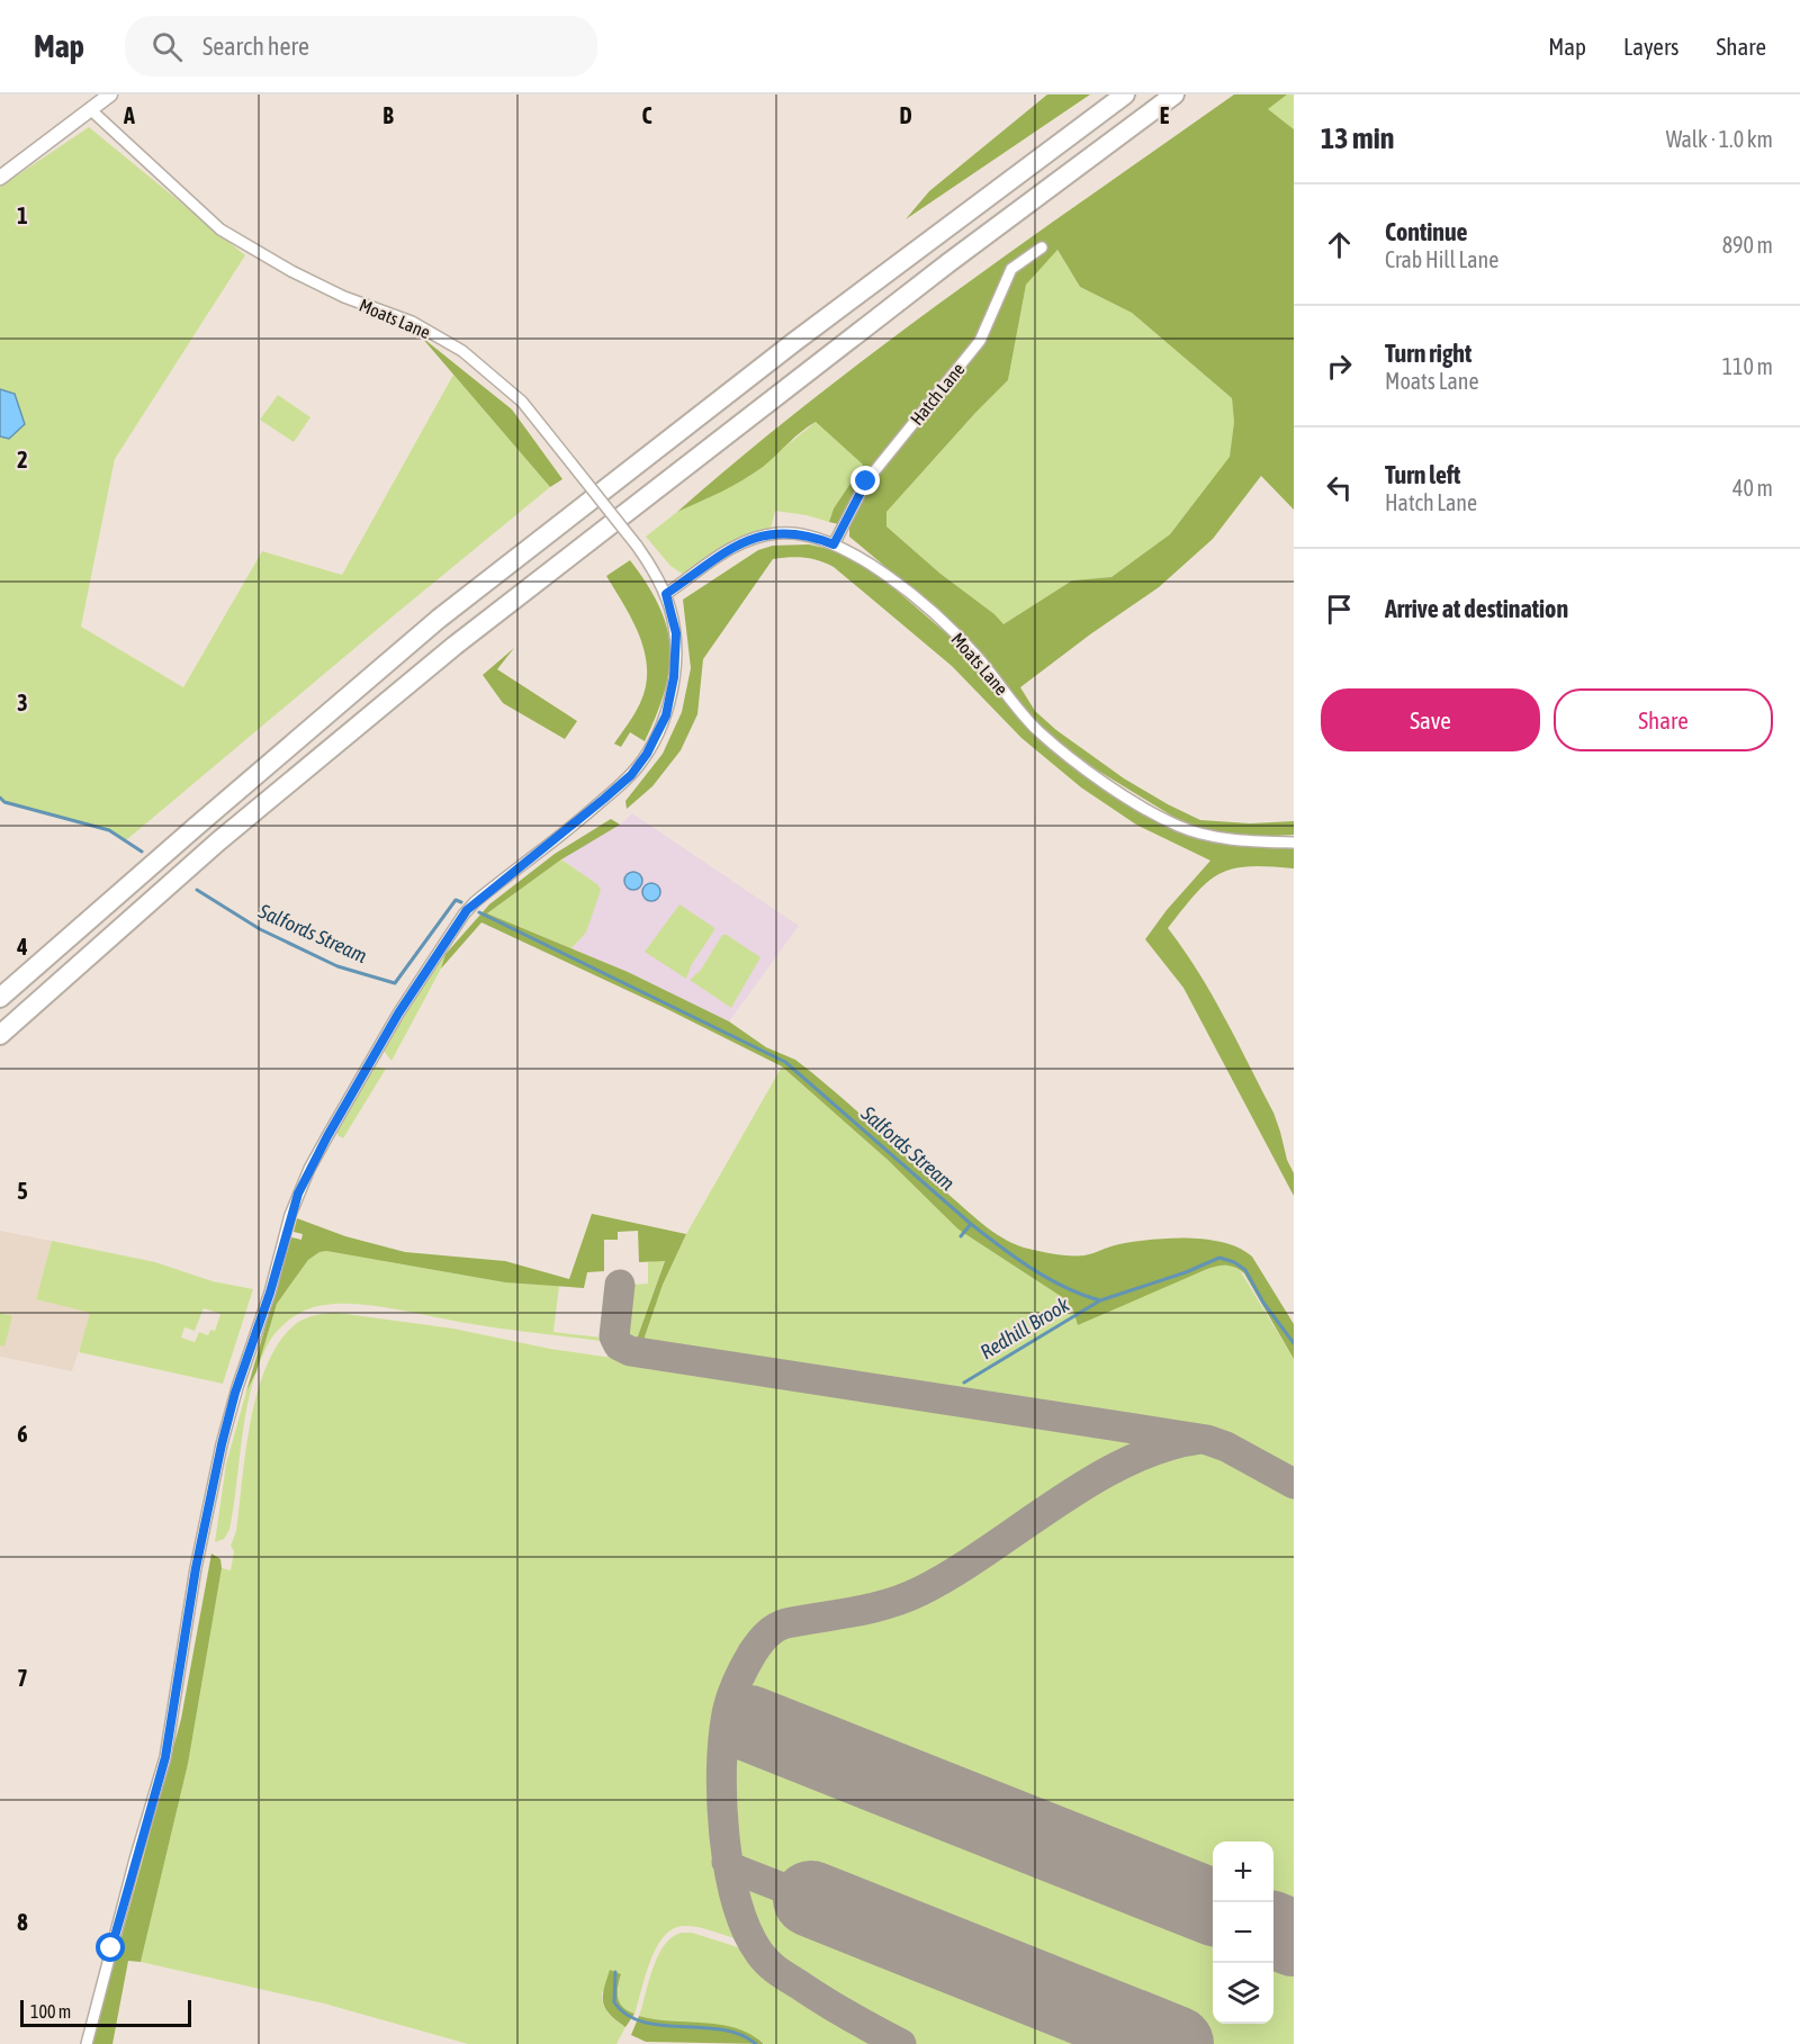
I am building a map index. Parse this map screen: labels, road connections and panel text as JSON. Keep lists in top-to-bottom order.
{
  "streets": {
    "street": ["Moats Lane", "Hatch Lane"]
  },
  "crossings": [
    ["Moats Lane", "Hatch Lane"]
  ],
  "water": ["Salfords Stream", "Redhill Brook"],
  "scale_bar": "100 m",
  "page": {
    "header": "Map",
    "search": "Search here",
    "nav": ["Map", "Layers", "Share"],
    "heading": ["13 min", "Walk · 1.0 km"],
    "list": [
      ["Continue", "Crab Hill Lane", "890 m"],
      ["Turn right", "Moats Lane", "110 m"],
      ["Turn left", "Hatch Lane", "40 m"],
      "Arrive at destination"
    ],
    "buttons": ["Save", "Share"],
    "map_buttons": ["+", "−"],
    "scale": "100 m"
  },
  "grid": {
    "columns": [
      "A",
      "B",
      "C",
      "D",
      "E"
    ],
    "rows": [
      "1",
      "2",
      "3",
      "4",
      "5",
      "6",
      "7",
      "8"
    ]
  }
}
